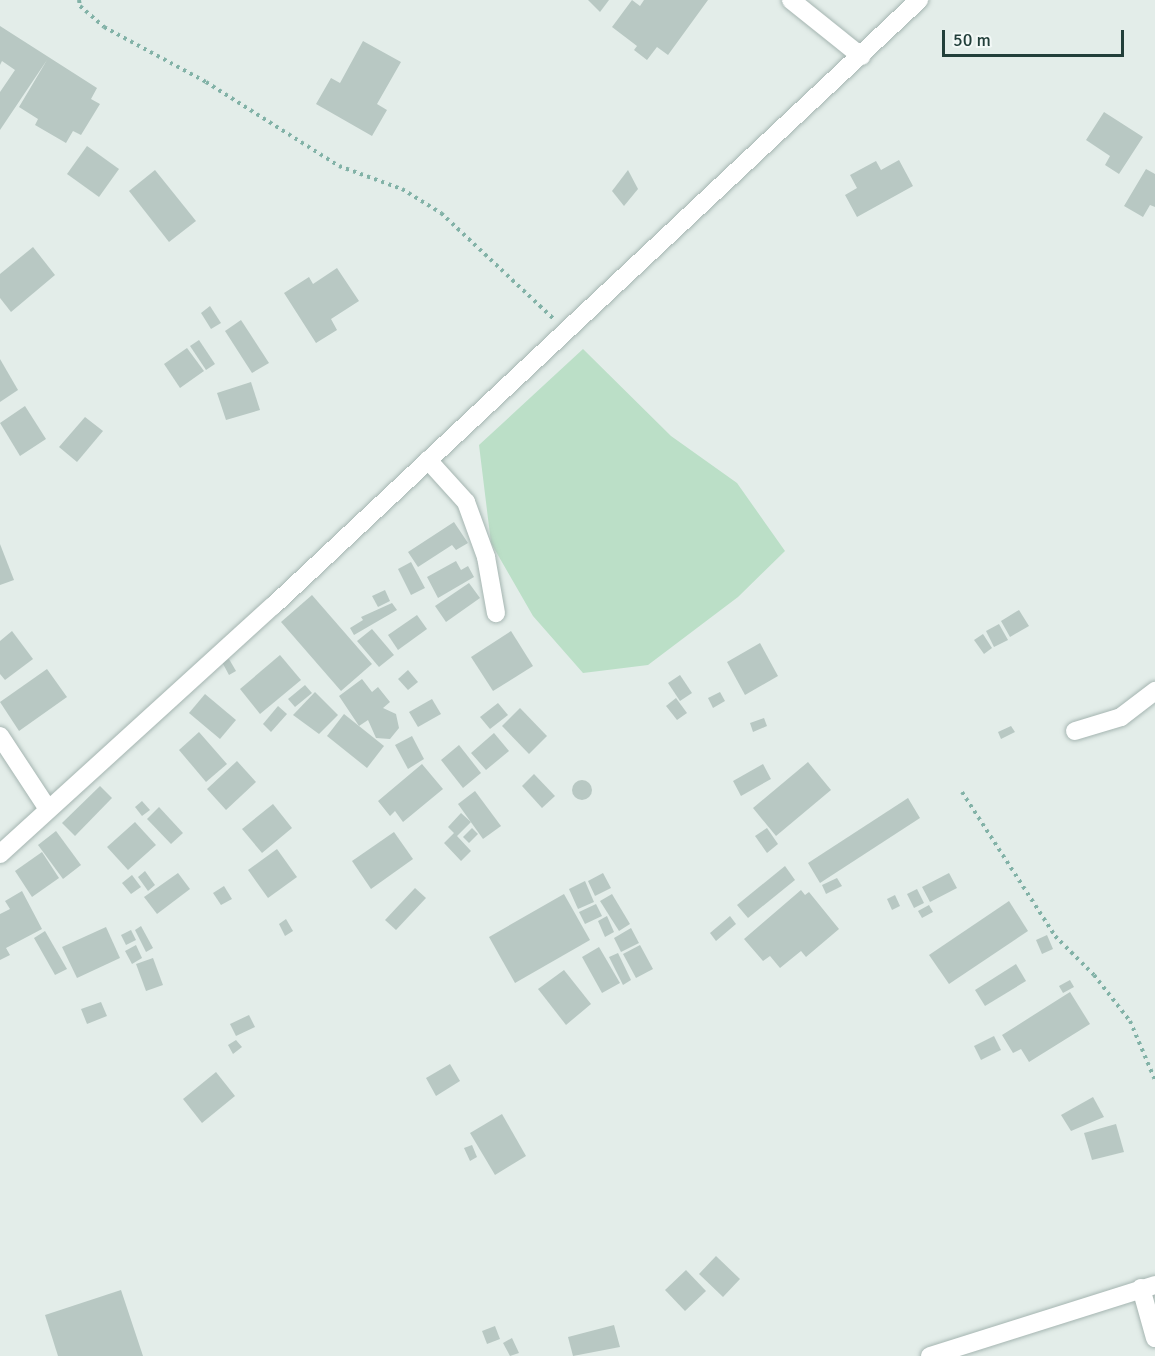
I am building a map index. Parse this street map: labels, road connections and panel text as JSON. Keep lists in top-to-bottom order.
{
  "scale_bar": "50 m"
}
